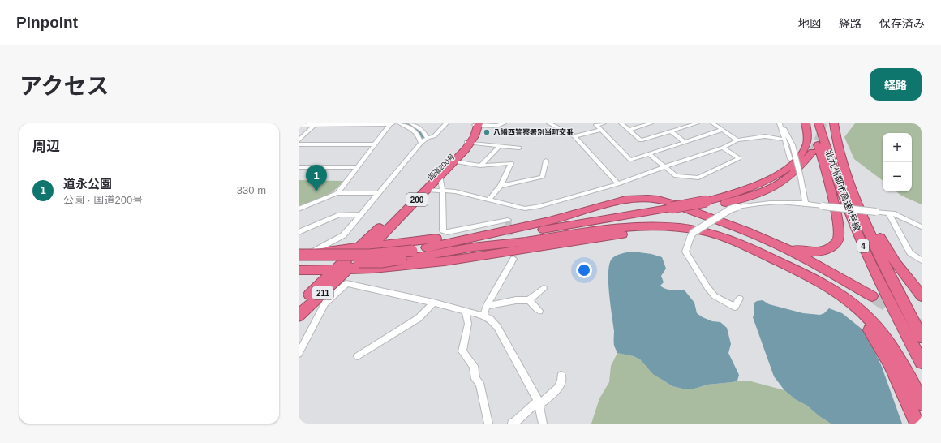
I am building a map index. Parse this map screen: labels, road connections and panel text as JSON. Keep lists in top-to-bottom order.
{
  "streets": {
    "highway": [
      "国道200号",
      "北九州都市高速4号線",
      "200",
      "4",
      "211"
    ]
  },
  "crossings": [
    ["国道200号", "211"]
  ],
  "places": ["八幡西警察署別当町交番"],
  "page": {
    "header": "Pinpoint",
    "nav": ["地図", "経路", "保存済み"],
    "title": "アクセス",
    "buttons": "経路",
    "heading": "周辺",
    "map_buttons": ["+", "−"],
    "pins": "1",
    "list": [
      {
        "mark": "1",
        "name": "道永公園",
        "note": "公園 · 国道200号",
        "value": "330 m"
      }
    ]
  }
}
